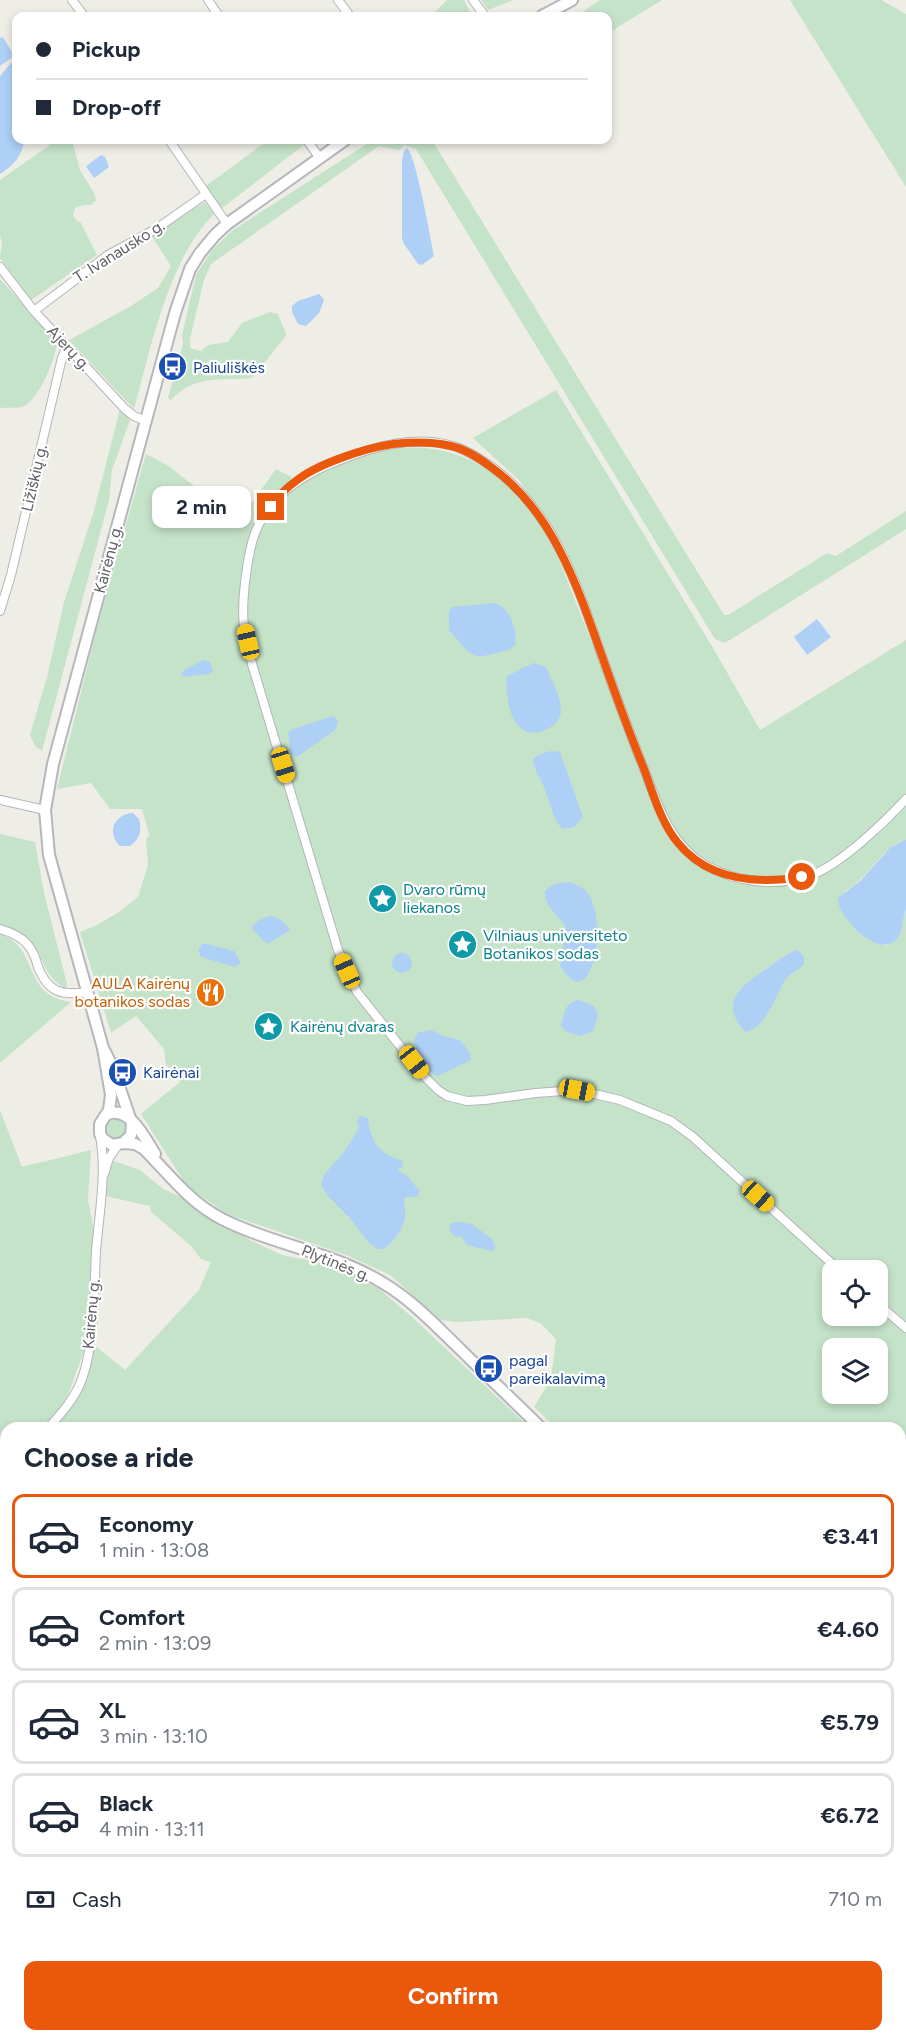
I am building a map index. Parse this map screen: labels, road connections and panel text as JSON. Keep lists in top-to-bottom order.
{
  "streets": {
    "main road": ["Kairėnų g.", "Plytinės g."],
    "street": ["T. Ivanausko g.", "Ajerų g.", "Ližiškių g."]
  },
  "crossings": [
    ["T. Ivanausko g.", "Ajerų g."],
    ["Ajerų g.", "Ližiškių g."],
    ["Ajerų g.", "Kairėnų g."],
    ["Kairėnų g.", "Plytinės g."]
  ],
  "places": {
    "bus stop": ["Paliuliškės", "Kairėnai", "pagal pareikalavimą"],
    "place": ["Dvaro rūmų liekanos", "Vilniaus universiteto Botanikos sodas", "Kairėnų dvaras"],
    "restaurant": ["AULA Kairėnų botanikos sodas"]
  },
  "page": {
    "banner": ["Pickup", "Drop-off"],
    "bubble": "2 min",
    "heading": "Choose a ride",
    "list": [
      {
        "name": "Economy",
        "note": "1 min · 13:08",
        "value": "€3.41"
      },
      {
        "name": "Comfort",
        "note": "2 min · 13:09",
        "value": "€4.60"
      },
      {
        "name": "XL",
        "note": "3 min · 13:10",
        "value": "€5.79"
      },
      {
        "name": "Black",
        "note": "4 min · 13:11",
        "value": "€6.72"
      }
    ],
    "pay": ["Cash", "710 m"],
    "buttons": "Confirm"
  }
}
